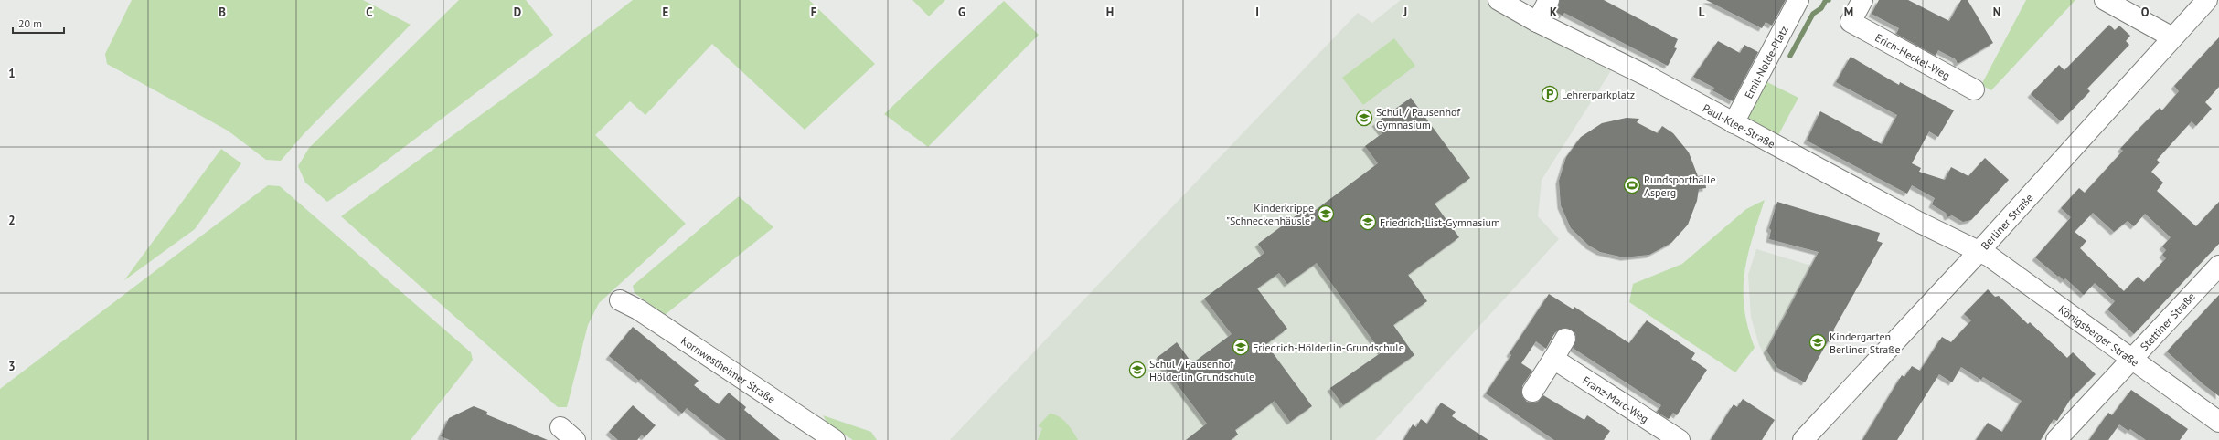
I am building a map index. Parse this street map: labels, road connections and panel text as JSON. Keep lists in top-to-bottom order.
{
  "streets": {
    "street": [
      "Erich-Heckel-Weg",
      "Emil-Nolde-Platz",
      "Paul-Klee-Straße",
      "Berliner Straße",
      "Stettiner Straße",
      "Königsberger Straße",
      "Kornwestheimer Straße",
      "Franz-Marc-Weg"
    ]
  },
  "crossings": [
    ["Emil-Nolde-Platz", "Paul-Klee-Straße"],
    ["Paul-Klee-Straße", "Berliner Straße"],
    ["Paul-Klee-Straße", "Königsberger Straße"],
    ["Berliner Straße", "Königsberger Straße"],
    ["Stettiner Straße", "Königsberger Straße"]
  ],
  "places": {
    "parking": ["Lehrerparkplatz"],
    "school or university": [
      "Schul / Pausenhof Gymnasium",
      "Kinderkrippe \"Schneckenhäusle\"",
      "Friedrich-List-Gymnasium",
      "Kindergarten Berliner Straße",
      "Friedrich-Hölderlin-Grundschule",
      "Schul / Pausenhof Hölderlin Grundschule"
    ],
    "sports": ["Rundsporthalle Asperg"]
  },
  "scale_bar": "20 m",
  "grid": {
    "columns": [
      "B",
      "C",
      "D",
      "E",
      "F",
      "G",
      "H",
      "I",
      "J",
      "K",
      "L",
      "M",
      "N",
      "O"
    ],
    "rows": ["1", "2", "3"]
  }
}
